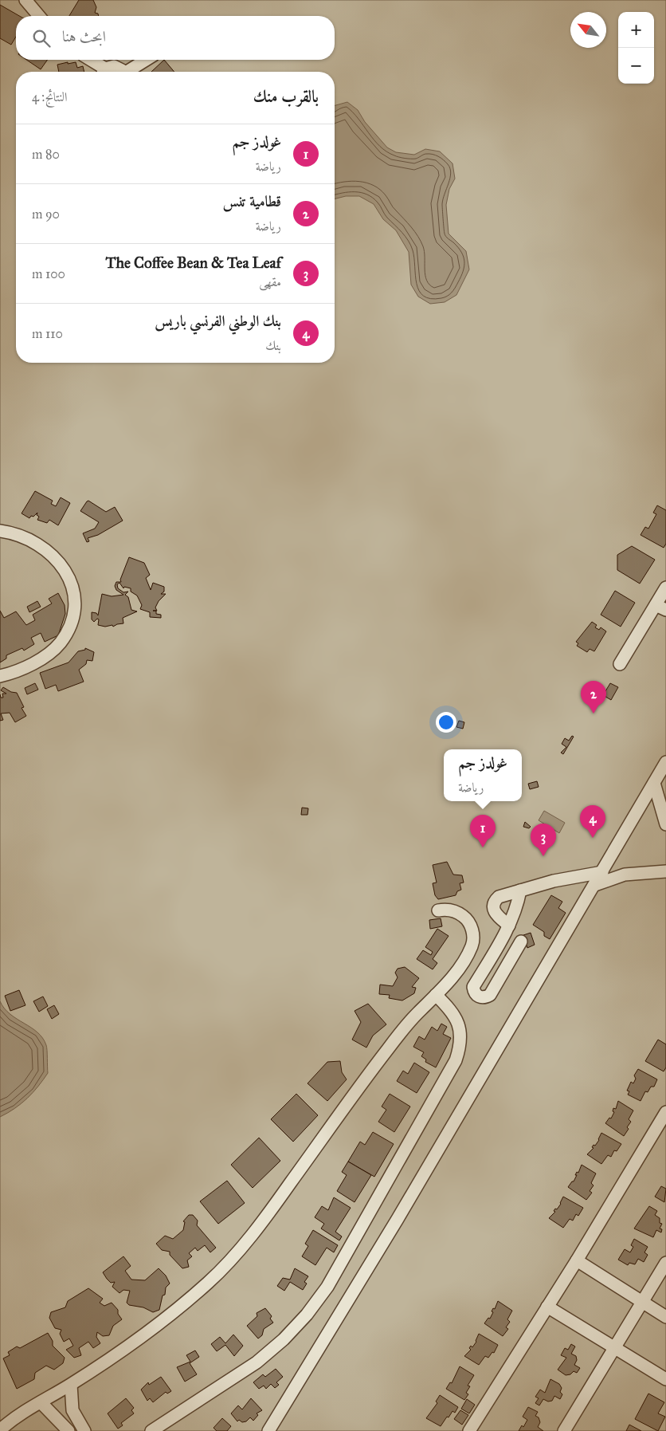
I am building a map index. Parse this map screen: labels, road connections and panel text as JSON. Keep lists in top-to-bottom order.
{
  "north": "top left",
  "page": {
    "map_buttons": ["+", "−"],
    "search": "ابحث هنا",
    "heading": ["بالقرب منك", "النتائج: 4"],
    "list": [
      {
        "mark": "1",
        "name": "غولدز جم",
        "note": "رياضة",
        "value": "80 m"
      },
      {
        "mark": "2",
        "name": "قطامية تنس",
        "note": "رياضة",
        "value": "90 m"
      },
      {
        "mark": "3",
        "name": "The Coffee Bean & Tea Leaf",
        "note": "مقهى",
        "value": "100 m"
      },
      {
        "mark": "4",
        "name": "بنك الوطني الفرنسي باريس",
        "note": "بنك",
        "value": "110 m"
      }
    ],
    "pins": [
      "2",
      "4",
      "1",
      "3"
    ],
    "popup": ["غولدز جم", "رياضة"]
  }
}
